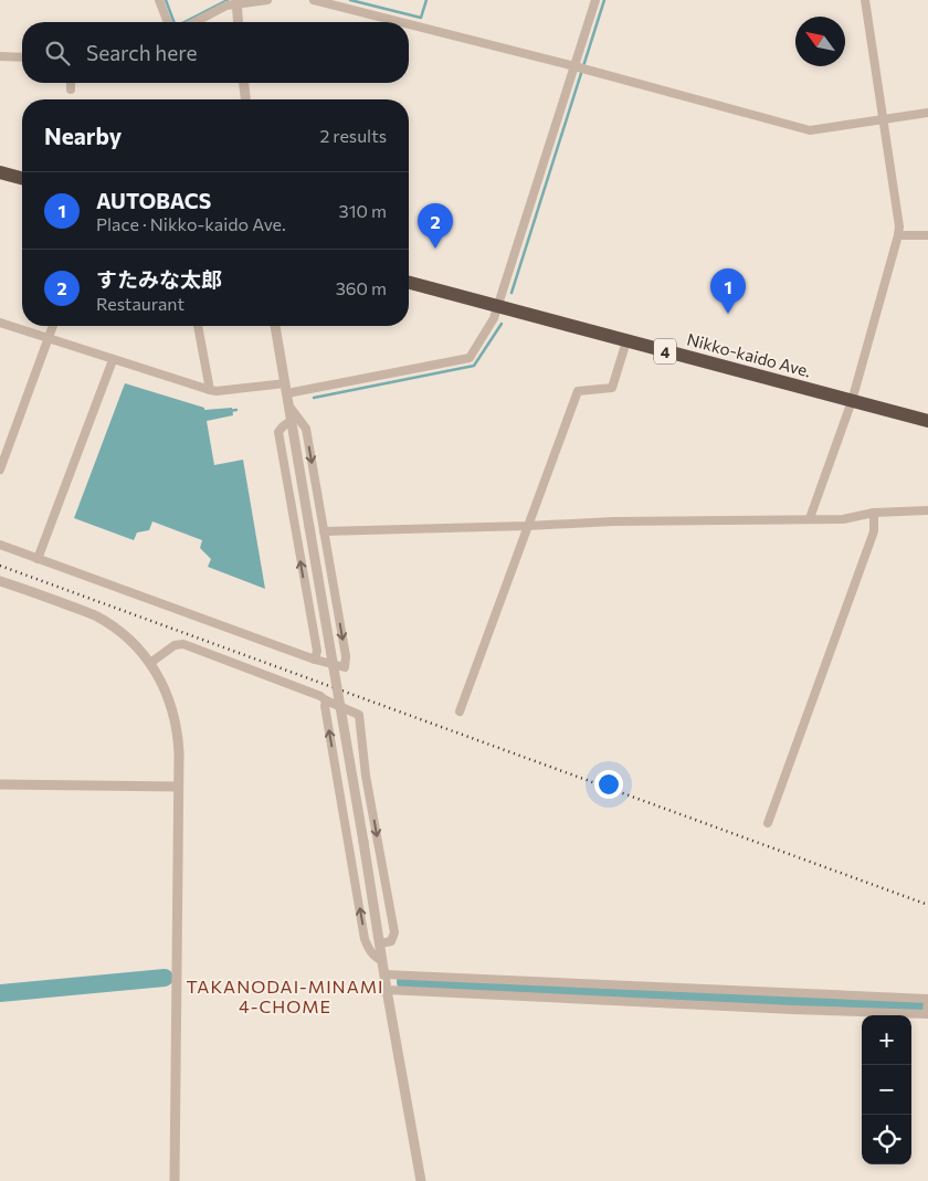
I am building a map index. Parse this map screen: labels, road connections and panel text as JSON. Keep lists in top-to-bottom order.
{
  "streets": {
    "highway": ["4", "Nikko-kaido Ave."]
  },
  "districts": ["TAKANODAI-MINAMI 4-CHOME"],
  "north": "top left",
  "page": {
    "search": "Search here",
    "heading": ["Nearby", "2 results"],
    "list": [
      {
        "mark": "1",
        "name": "AUTOBACS",
        "note": "Place · Nikko-kaido Ave.",
        "value": "310 m"
      },
      {
        "mark": "2",
        "name": "すたみな太郎",
        "note": "Restaurant",
        "value": "360 m"
      }
    ],
    "pins": ["2", "1"],
    "map_buttons": ["+", "−"]
  }
}
